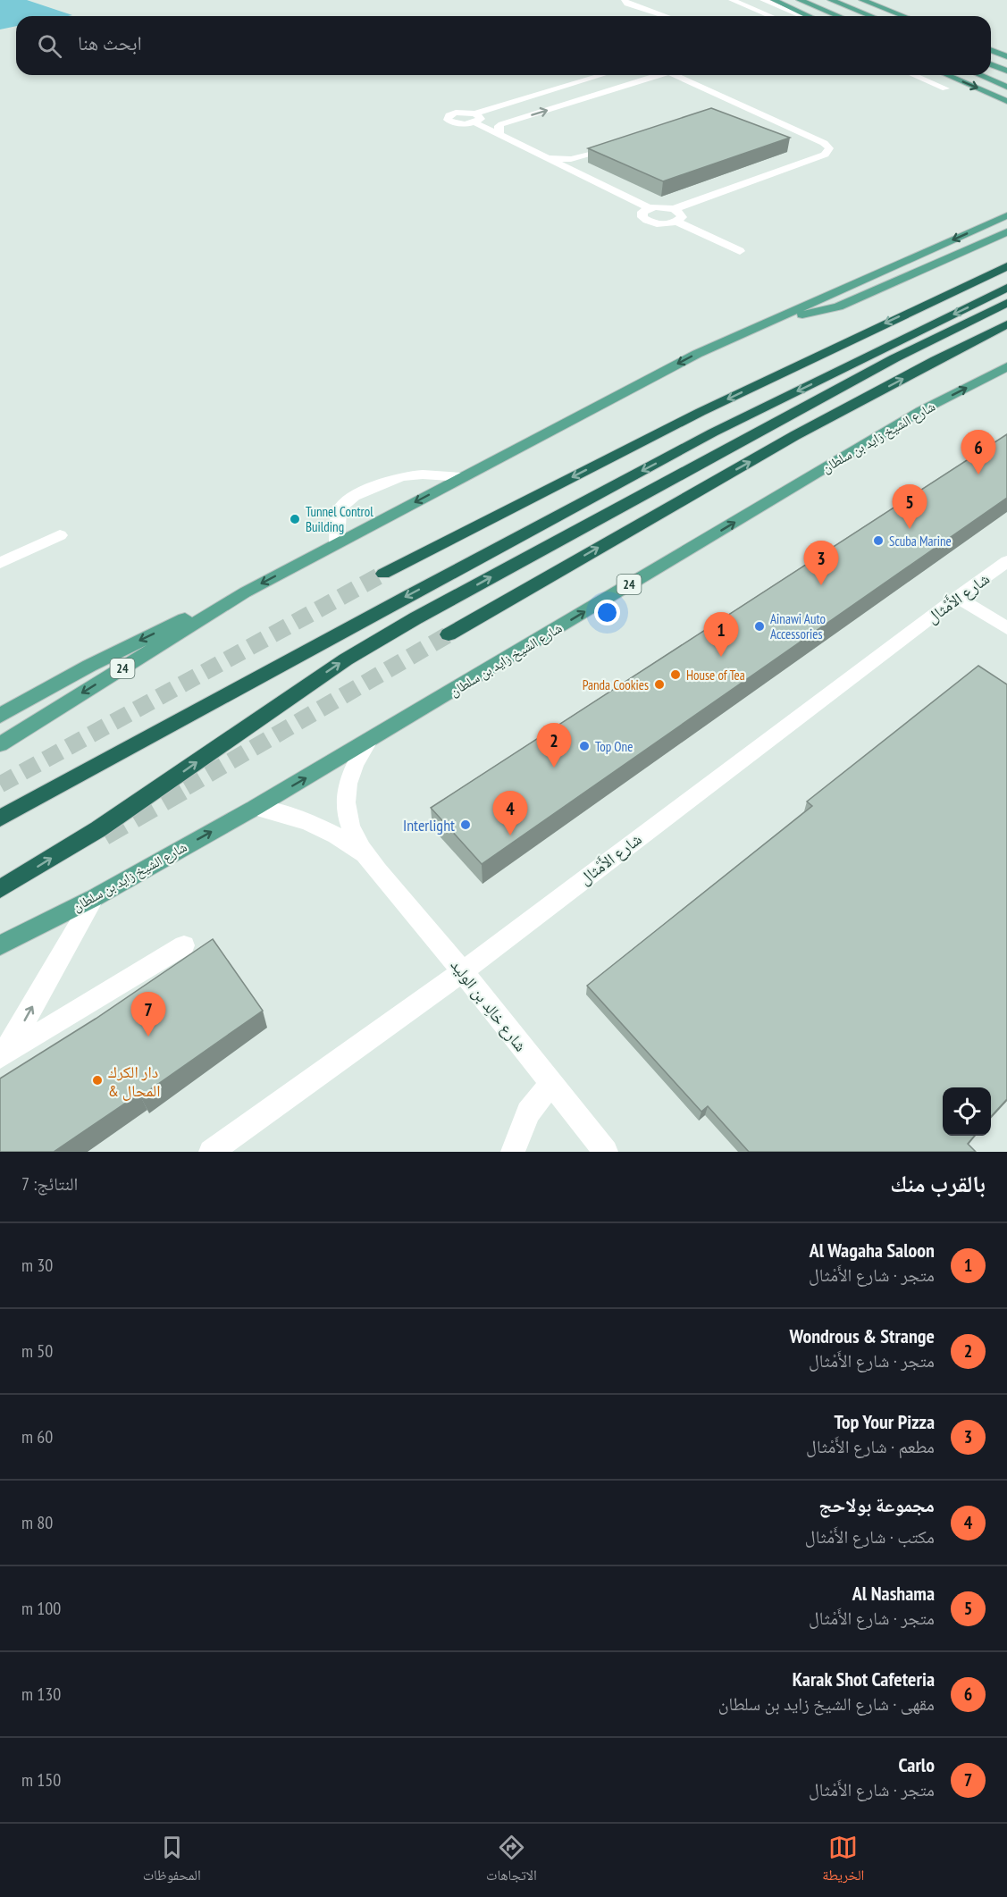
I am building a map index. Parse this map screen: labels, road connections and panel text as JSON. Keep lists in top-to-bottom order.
{
  "streets": {
    "main road": ["شارع الشيخ زايد بن سلطان", "24"],
    "street": ["شارع الأَمْثال", "شارع خالِد بن الوليد"]
  },
  "crossings": [
    ["شارع الشيخ زايد بن سلطان", "شارع خالِد بن الوليد"],
    ["شارع الأَمْثال", "شارع خالِد بن الوليد"]
  ],
  "one_way": ["شارع الشيخ زايد بن سلطان"],
  "places": [
    "Tunnel Control Building",
    "Scuba Marine",
    "Ainawi Auto Accessories",
    "House of Tea",
    "Panda Cookies",
    "Top One",
    "Interlight",
    "دار الكرك & المحال"
  ],
  "page": {
    "search": "ابحث هنا",
    "pins": [
      "6",
      "5",
      "3",
      "1",
      "2",
      "4",
      "7"
    ],
    "heading": ["بالقرب منك", "النتائج: 7"],
    "list": [
      {
        "mark": "1",
        "name": "Al Wagaha Saloon",
        "note": "متجر · شارع الأَمْثال",
        "value": "30 m"
      },
      {
        "mark": "2",
        "name": "Wondrous & Strange",
        "note": "متجر · شارع الأَمْثال",
        "value": "50 m"
      },
      {
        "mark": "3",
        "name": "Top Your Pizza",
        "note": "مطعم · شارع الأَمْثال",
        "value": "60 m"
      },
      {
        "mark": "4",
        "name": "مجموعة بولاحج",
        "note": "مكتب · شارع الأَمْثال",
        "value": "80 m"
      },
      {
        "mark": "5",
        "name": "Al Nashama",
        "note": "متجر · شارع الأَمْثال",
        "value": "100 m"
      },
      {
        "mark": "6",
        "name": "Karak Shot Cafeteria",
        "note": "مقهى · شارع الشيخ زايد بن سلطان",
        "value": "130 m"
      },
      {
        "mark": "7",
        "name": "Carlo",
        "note": "متجر · شارع الأَمْثال",
        "value": "150 m"
      }
    ],
    "nav": ["الخريطة", "الاتجاهات", "المحفوظات"]
  }
}
